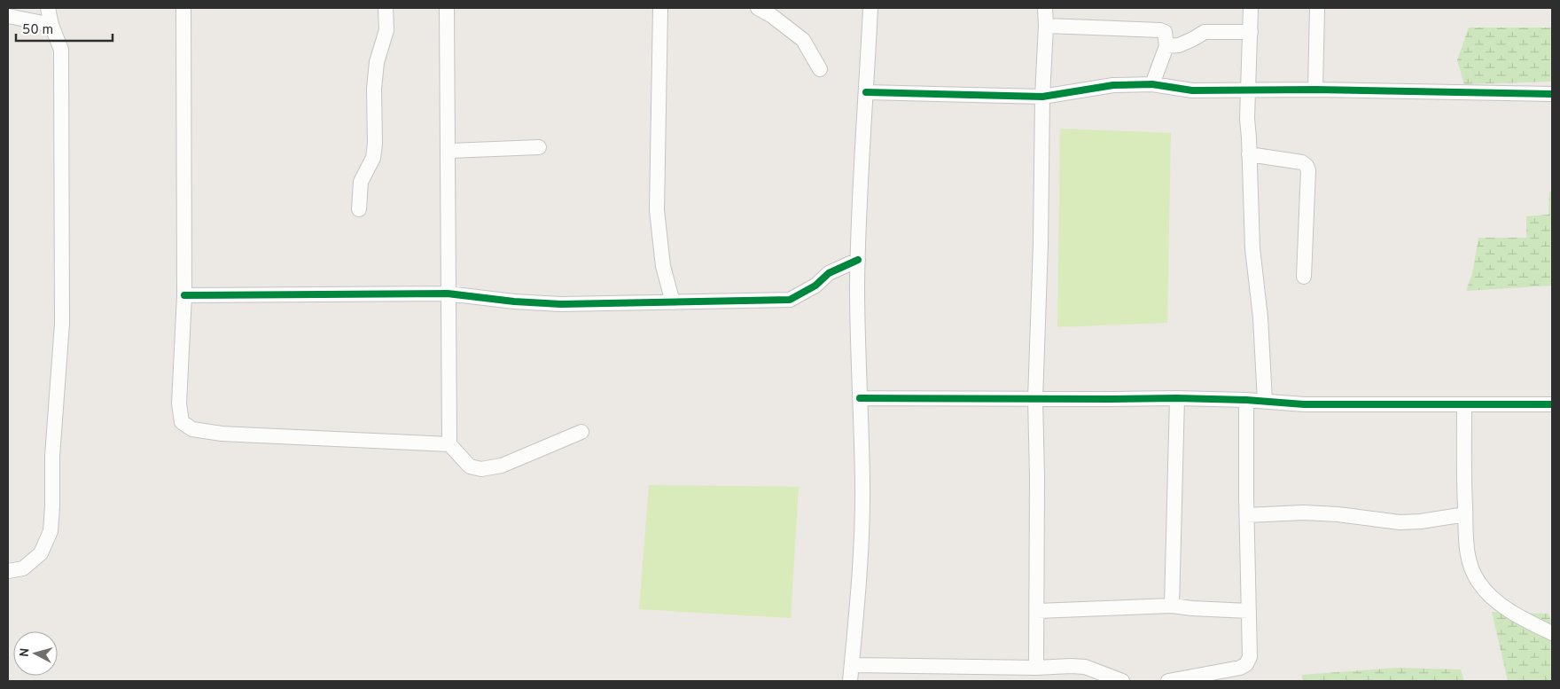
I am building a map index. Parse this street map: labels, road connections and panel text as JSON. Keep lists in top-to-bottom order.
{
  "scale_bar": "50 m",
  "north": "left"
}
